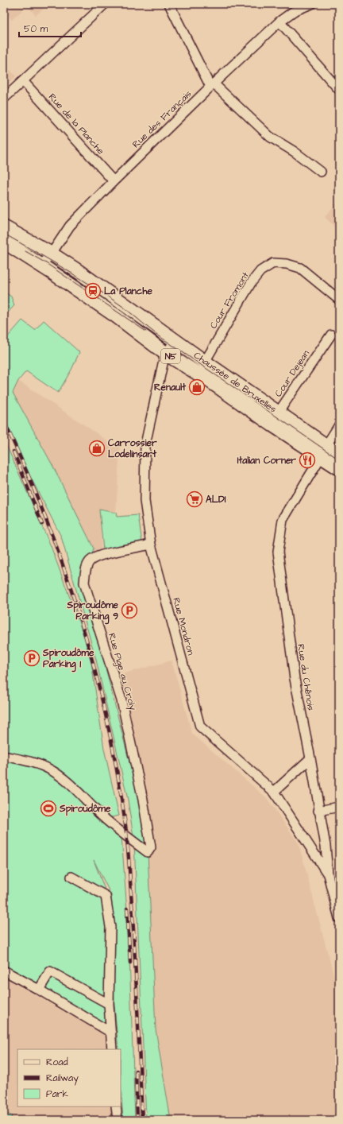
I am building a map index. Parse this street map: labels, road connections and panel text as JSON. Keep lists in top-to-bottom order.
{
  "streets": {
    "main road": ["N5", "Chaussée de Bruxelles"],
    "street": [
      "Rue des Français",
      "Rue de la Planche",
      "Cour Fromont",
      "Cour Dejean",
      "Rue Mondron",
      "Rue Pige au Croly",
      "Rue du Chênois"
    ]
  },
  "crossings": [
    ["Rue des Français", "Rue de la Planche"],
    ["Rue des Français", "Chaussée de Bruxelles"],
    ["Cour Fromont", "Chaussée de Bruxelles"],
    ["Cour Dejean", "Chaussée de Bruxelles"],
    ["Chaussée de Bruxelles", "Rue Mondron"],
    ["Chaussée de Bruxelles", "Rue du Chênois"],
    ["Rue Mondron", "Rue Pige au Croly"],
    ["Rue Mondron", "Rue du Chênois"]
  ],
  "places": {
    "station": ["La Planche"],
    "shop": ["Renault", "Carrossier Lodelinsart"],
    "restaurant": ["Italian Corner"],
    "supermarket": ["ALDI"],
    "parking": ["Spiroudôme Parking 9", "Spiroudôme Parking 1"],
    "sports": ["Spiroudôme"]
  },
  "legend": ["Road", "Railway", "Park"],
  "scale_bar": "50 m"
}
